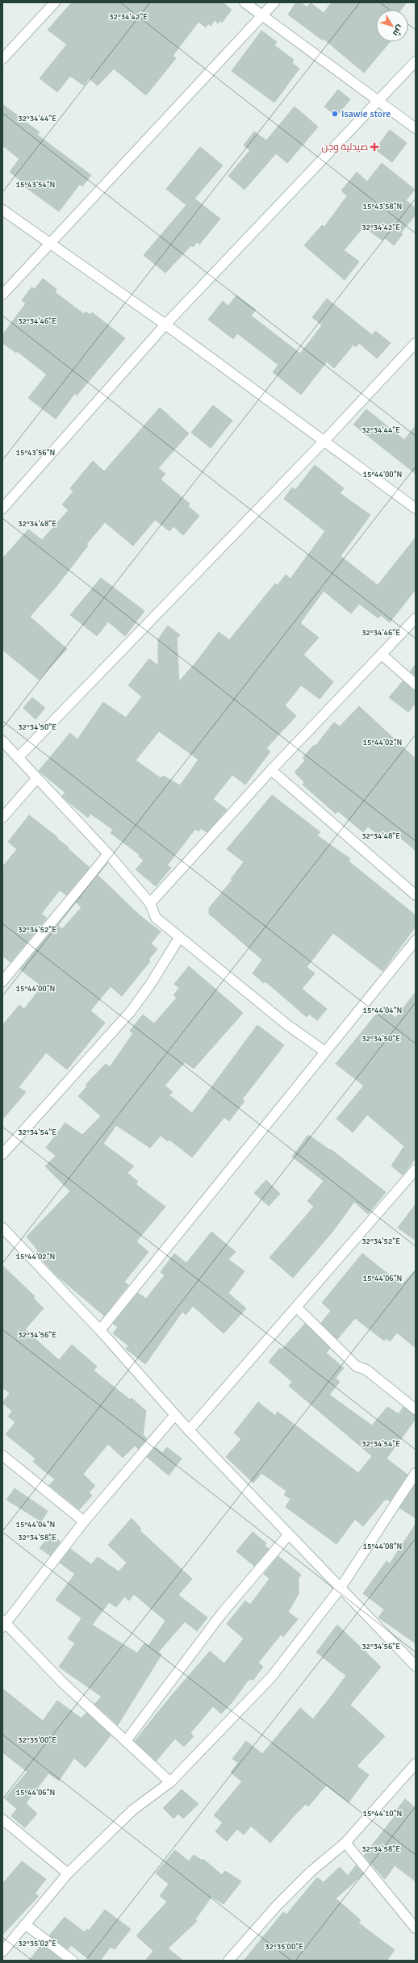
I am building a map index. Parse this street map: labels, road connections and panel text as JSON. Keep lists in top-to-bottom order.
{
  "places": {
    "other": ["Isawie store"],
    "health": ["صيدلية وجن"]
  },
  "north": "bottom right",
  "coordinates": [
    "32°34'42\"E",
    "32°34'44\"E",
    "15°43'54\"N",
    "15°43'58\"N",
    "32°34'46\"E",
    "15°43'56\"N",
    "15°44'00\"N",
    "32°34'48\"E",
    "32°34'50\"E",
    "15°44'02\"N",
    "32°34'52\"E",
    "15°44'04\"N",
    "32°34'54\"E",
    "15°44'06\"N",
    "32°34'56\"E",
    "32°34'58\"E",
    "15°44'08\"N",
    "32°35'00\"E",
    "15°44'10\"N",
    "32°35'02\"E"
  ]
}
